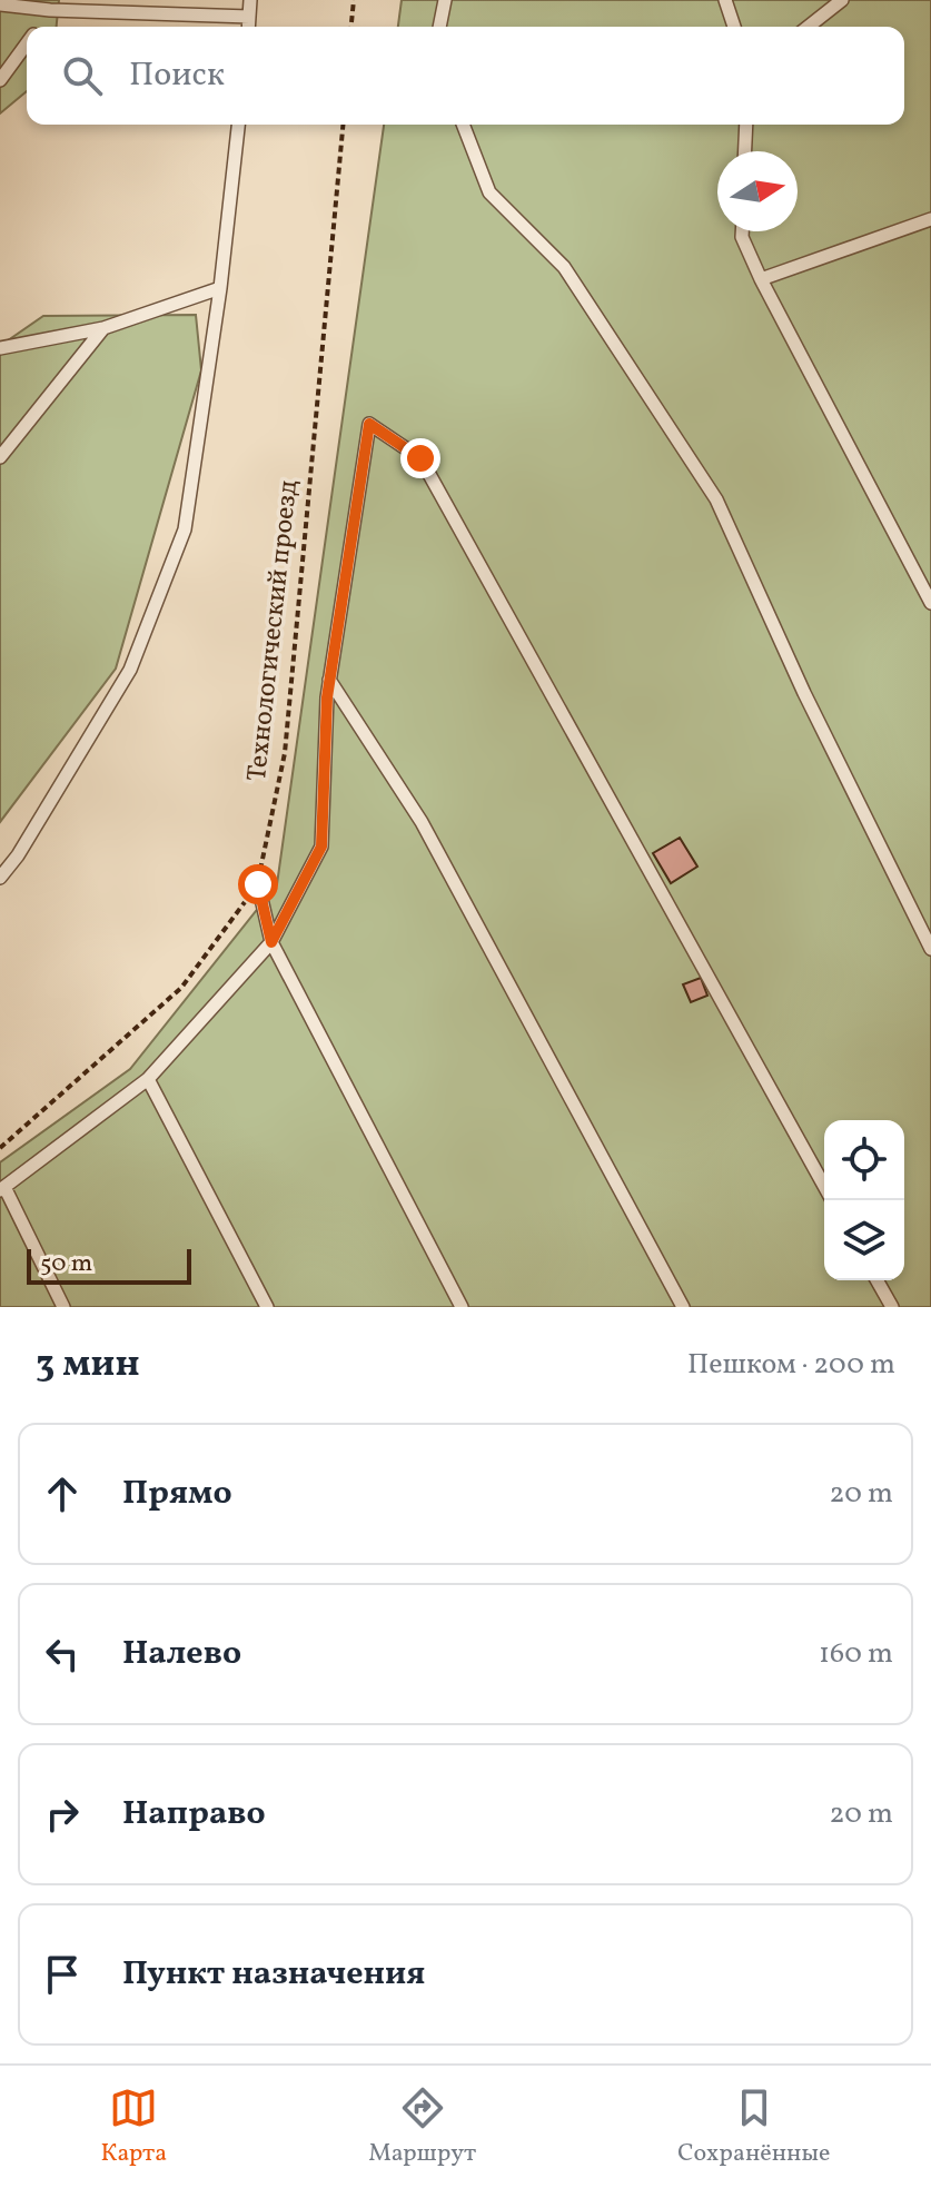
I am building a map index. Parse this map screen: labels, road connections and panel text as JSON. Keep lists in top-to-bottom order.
{
  "streets": {
    "path": ["Технологический проезд"]
  },
  "scale_bar": "50 m",
  "north": "right",
  "page": {
    "search": "Поиск",
    "scale": "50 m",
    "heading": ["3 мин", "Пешком · 200 m"],
    "list": [
      ["Прямо", "20 m"],
      ["Налево", "160 m"],
      ["Направо", "20 m"],
      "Пункт назначения"
    ],
    "nav": ["Карта", "Маршрут", "Сохранённые"]
  }
}
